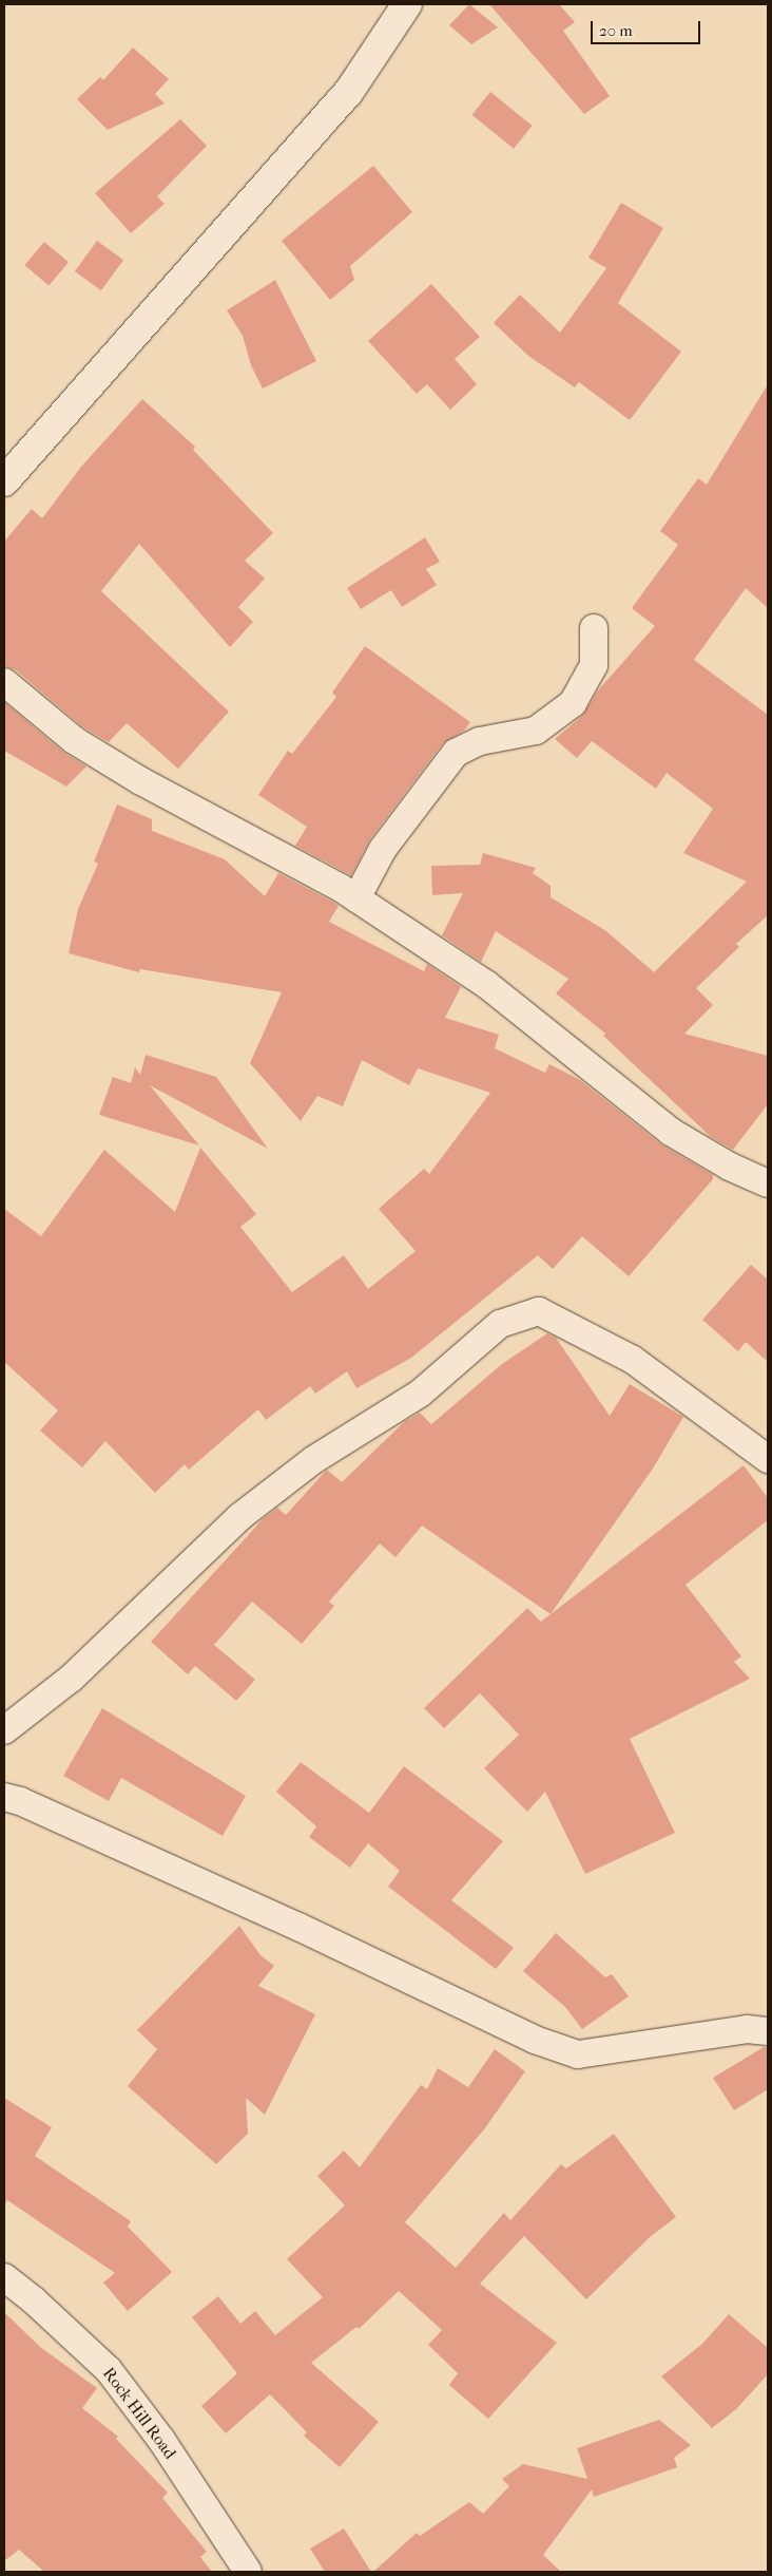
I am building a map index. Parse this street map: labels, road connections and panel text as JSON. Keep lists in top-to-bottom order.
{
  "streets": {
    "street": ["Rock Hill Road"]
  },
  "scale_bar": "20 m"
}
